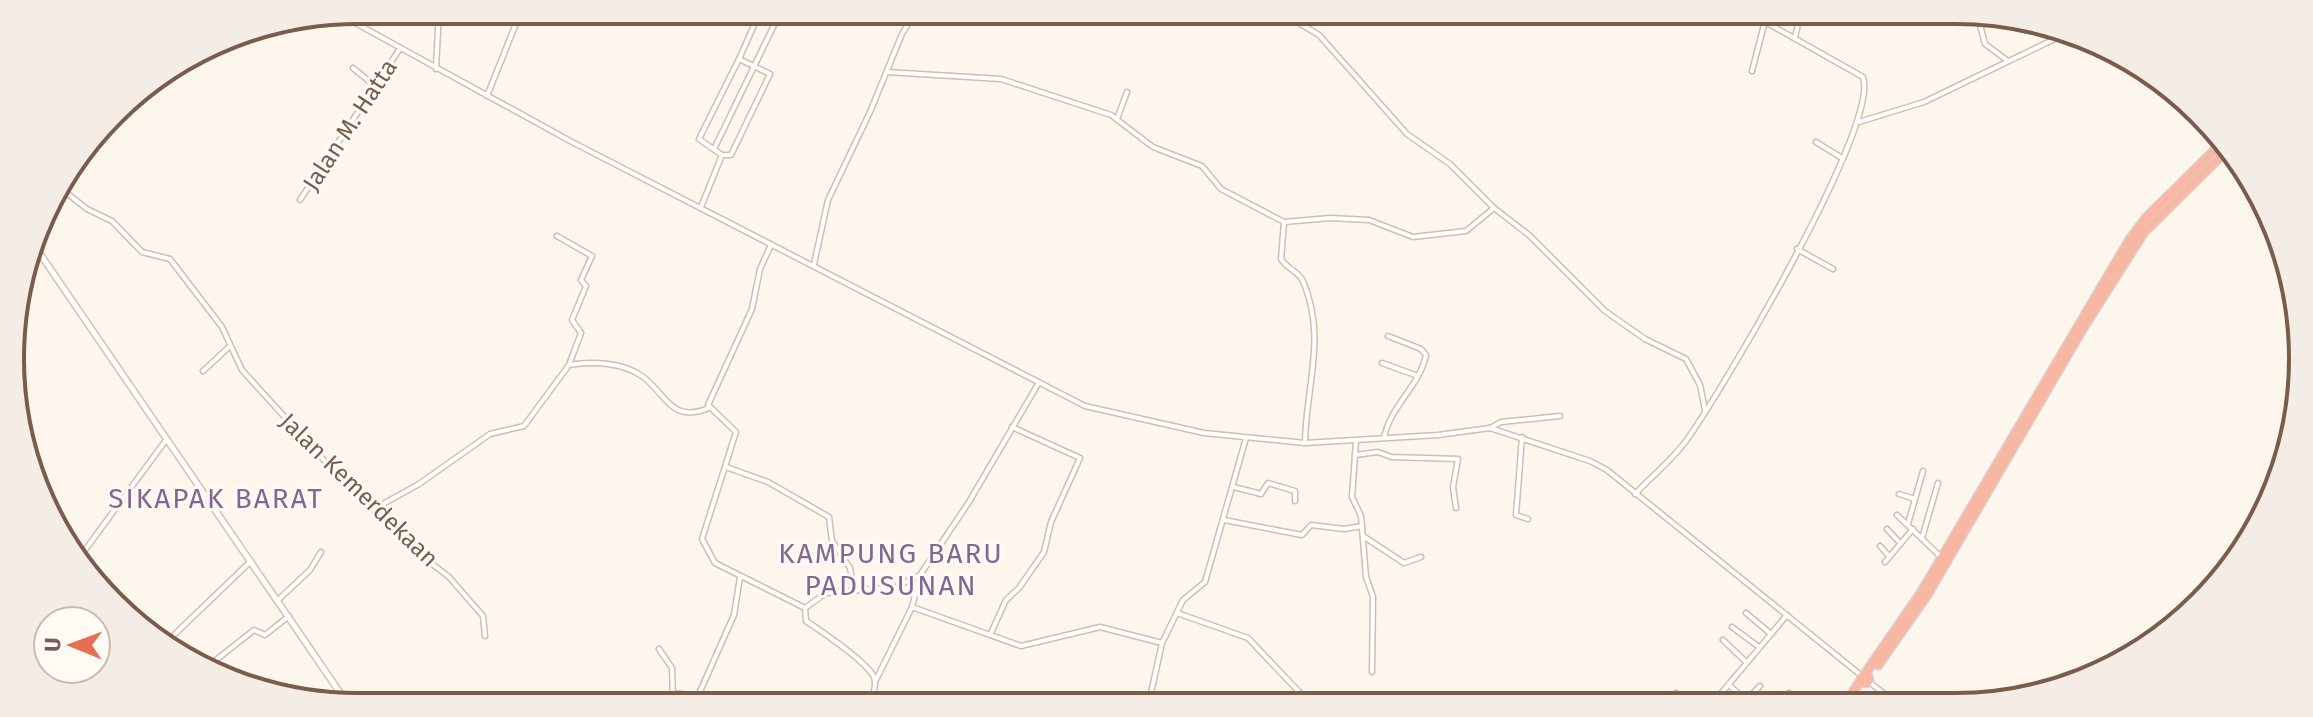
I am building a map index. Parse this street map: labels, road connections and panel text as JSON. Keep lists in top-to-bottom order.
{
  "streets": {
    "street": ["Jalan M. Hatta", "Jalan Kemerdekaan"]
  },
  "districts": ["SIKAPAK BARAT", "KAMPUNG BARU PADUSUNAN"],
  "north": "left"
}
